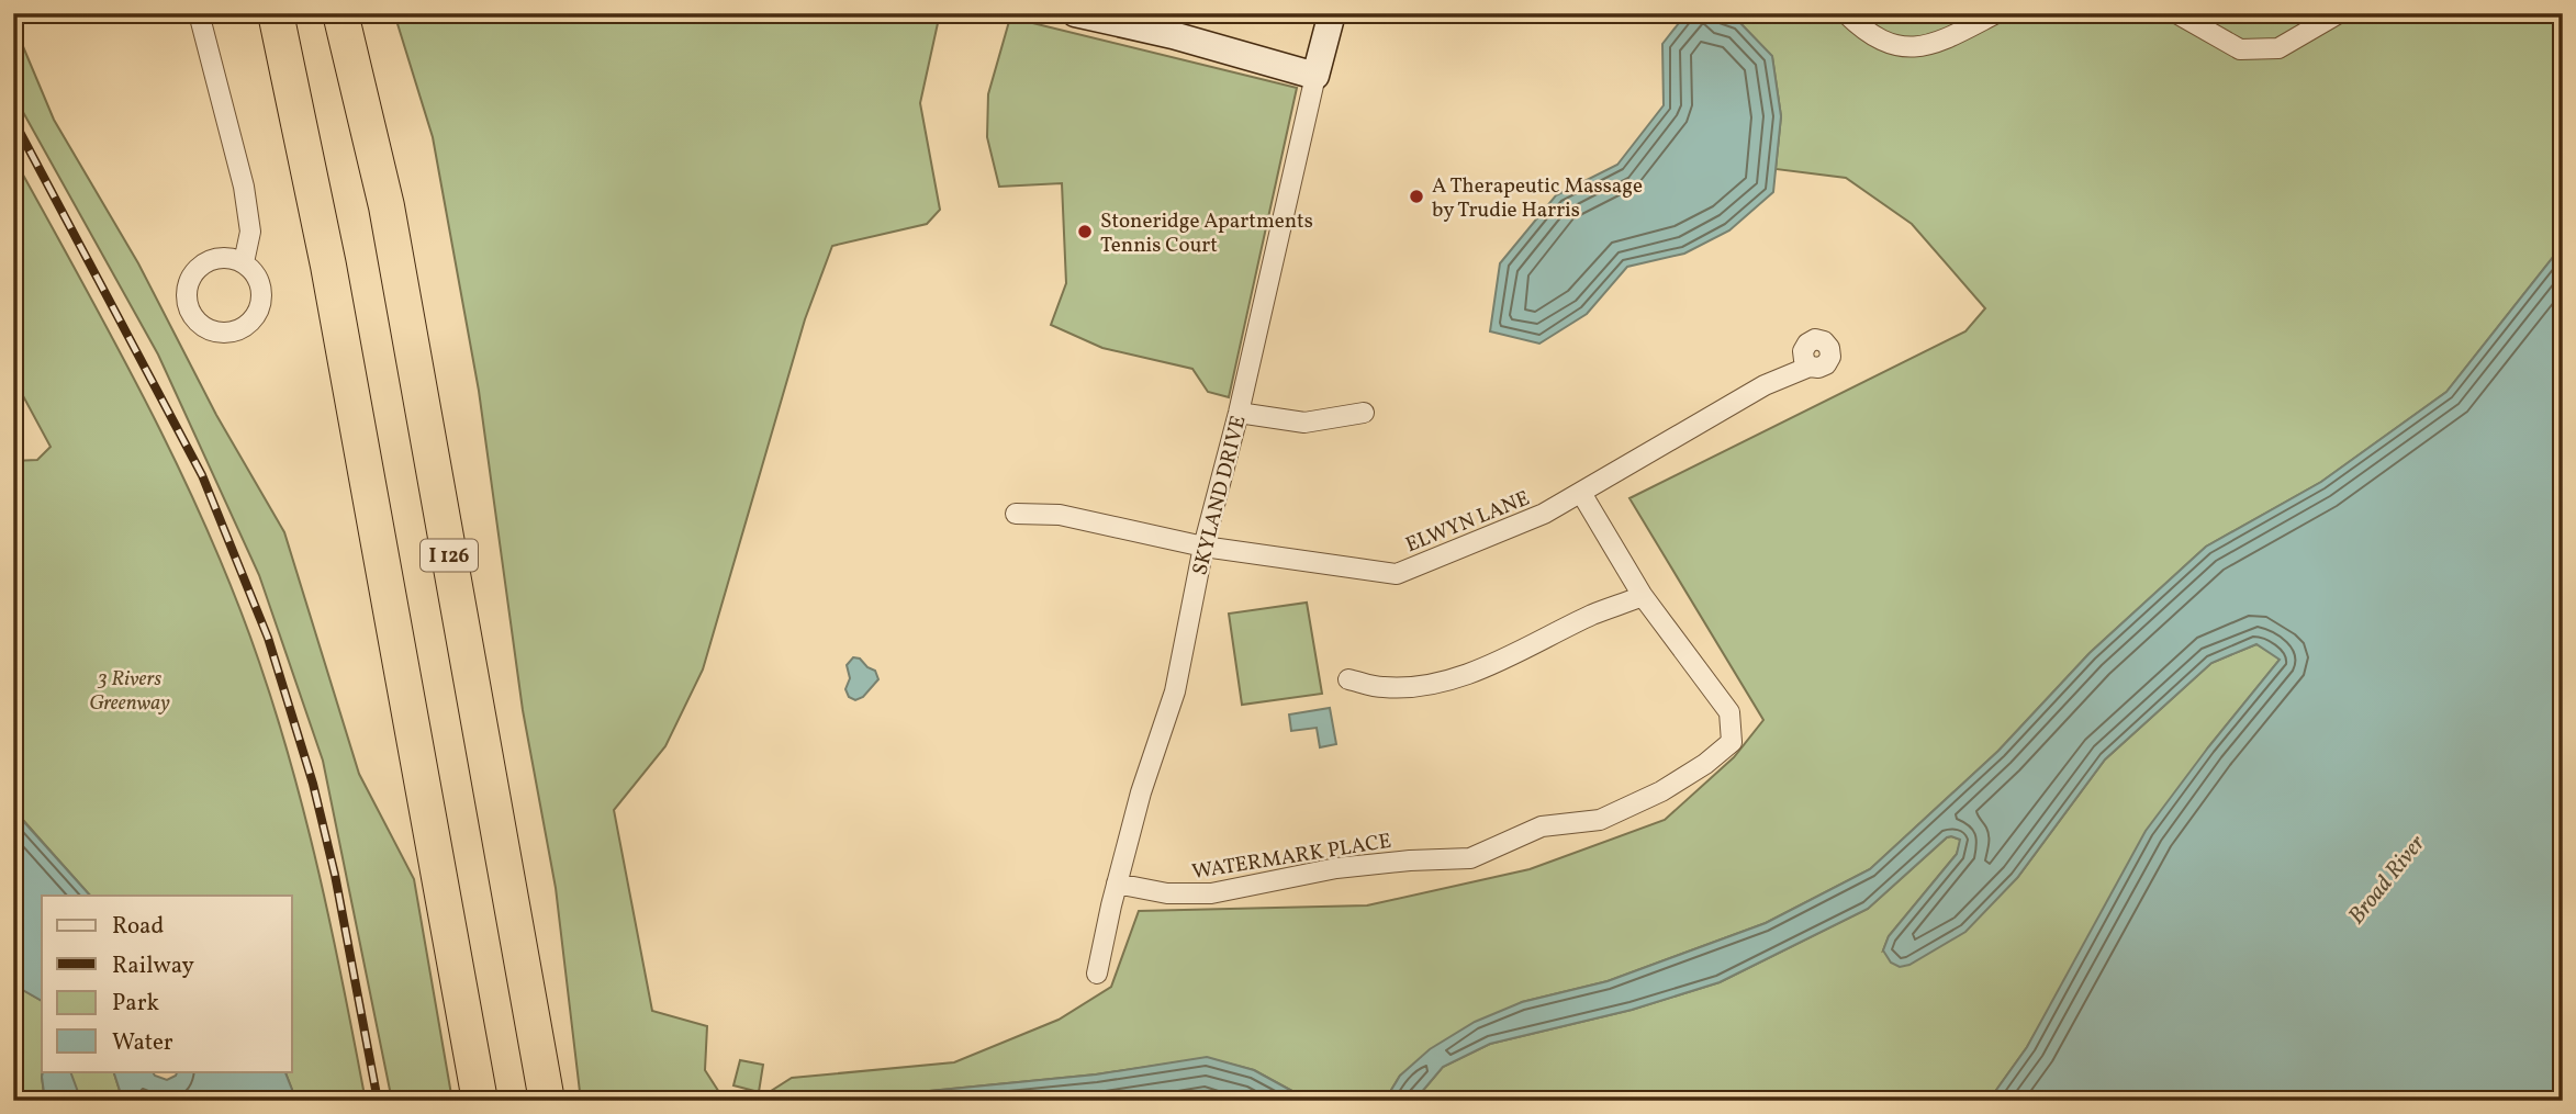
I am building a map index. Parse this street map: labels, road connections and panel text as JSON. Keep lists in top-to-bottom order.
{
  "streets": {
    "highway": ["I 126"],
    "street": ["SKYLAND DRIVE", "ELWYN LANE", "WATERMARK PLACE"]
  },
  "crossings": [
    ["SKYLAND DRIVE", "ELWYN LANE"],
    ["SKYLAND DRIVE", "WATERMARK PLACE"],
    ["ELWYN LANE", "WATERMARK PLACE"]
  ],
  "water": ["Broad River"],
  "parks": ["3 Rivers Greenway"],
  "places": ["A Therapeutic Massage by Trudie Harris", "Stoneridge Apartments Tennis Court"],
  "legend": [
    "Road",
    "Railway",
    "Park",
    "Water"
  ]
}
